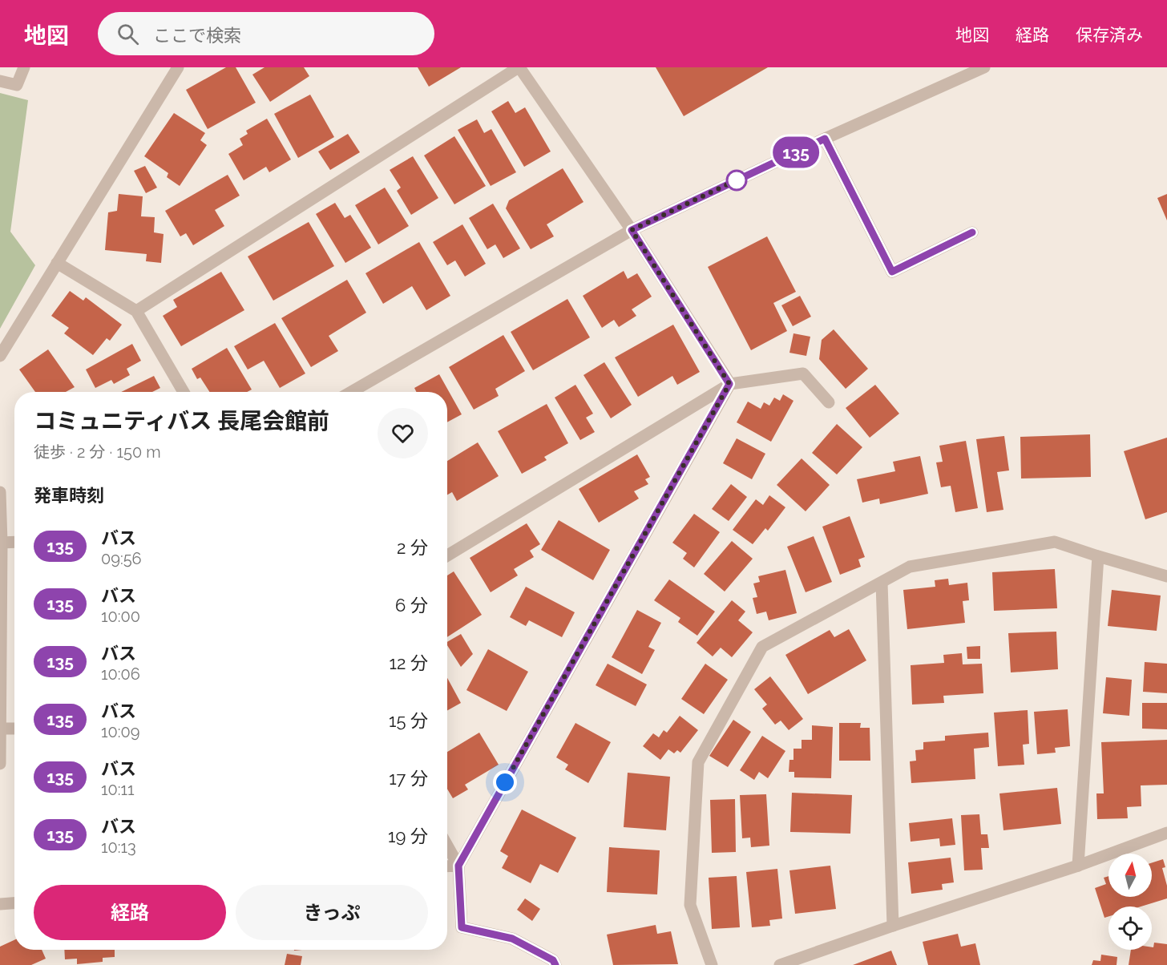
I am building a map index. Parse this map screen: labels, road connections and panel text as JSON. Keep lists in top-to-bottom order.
{
  "lines": ["bus line 135"],
  "north": "top",
  "page": {
    "header": "地図",
    "search": "ここで検索",
    "nav": ["地図", "経路", "保存済み"],
    "on_map": "135",
    "heading": [
      ["コミュニティバス 長尾会館前", "徒歩 · 2 分 · 150 m"],
      "発車時刻"
    ],
    "list": [
      {
        "mark": "135",
        "name": "バス",
        "note": "09:56",
        "value": "2 分"
      },
      {
        "mark": "135",
        "name": "バス",
        "note": "10:00",
        "value": "6 分"
      },
      {
        "mark": "135",
        "name": "バス",
        "note": "10:06",
        "value": "12 分"
      },
      {
        "mark": "135",
        "name": "バス",
        "note": "10:09",
        "value": "15 分"
      },
      {
        "mark": "135",
        "name": "バス",
        "note": "10:11",
        "value": "17 分"
      },
      {
        "mark": "135",
        "name": "バス",
        "note": "10:13",
        "value": "19 分"
      }
    ],
    "buttons": ["経路", "きっぷ"]
  }
}
